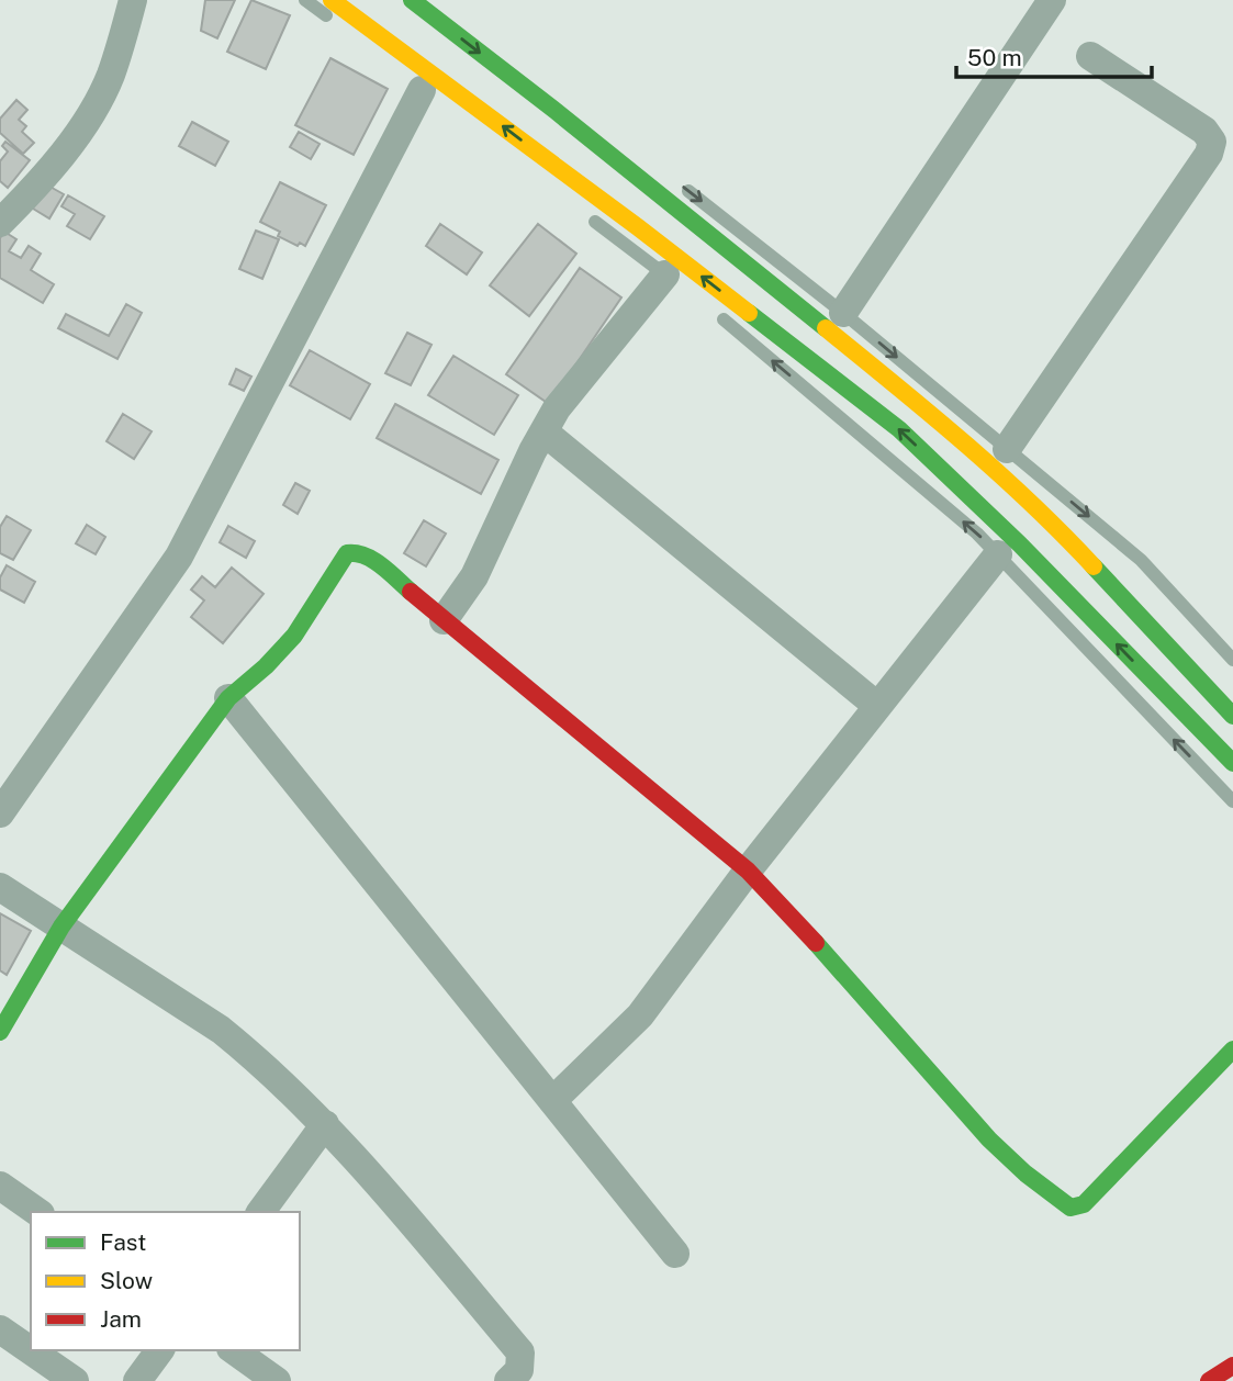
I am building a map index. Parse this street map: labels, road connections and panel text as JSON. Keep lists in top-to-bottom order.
{
  "legend": ["Fast", "Slow", "Jam"],
  "scale_bar": "50 m"
}
